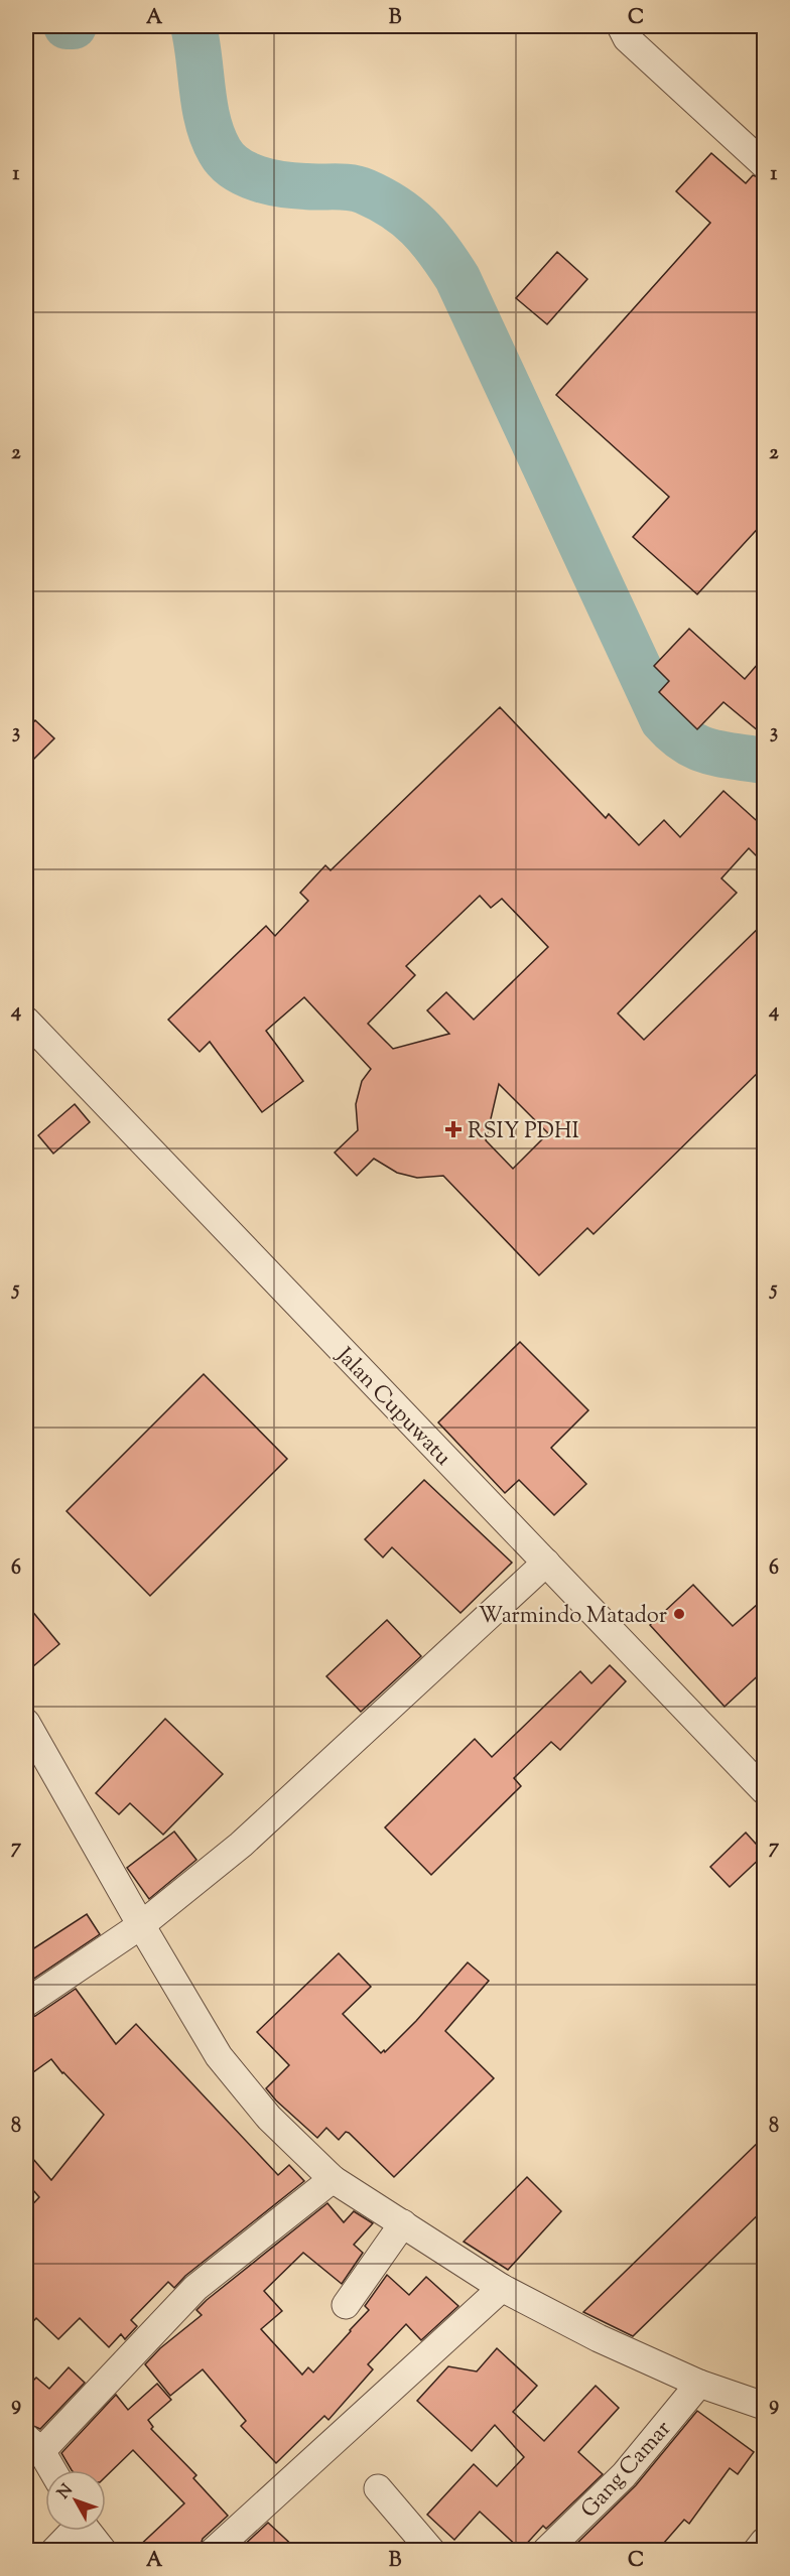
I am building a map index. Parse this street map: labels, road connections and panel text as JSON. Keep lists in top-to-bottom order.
{
  "streets": {
    "street": ["Jalan Cupuwatu", "Gang Camar"]
  },
  "places": {
    "health": ["RSIY PDHI"],
    "other": ["Warmindo Matador"]
  },
  "north": "top left",
  "grid": {
    "columns": ["A", "B", "C"],
    "rows": [
      "1",
      "2",
      "3",
      "4",
      "5",
      "6",
      "7",
      "8",
      "9"
    ]
  }
}
